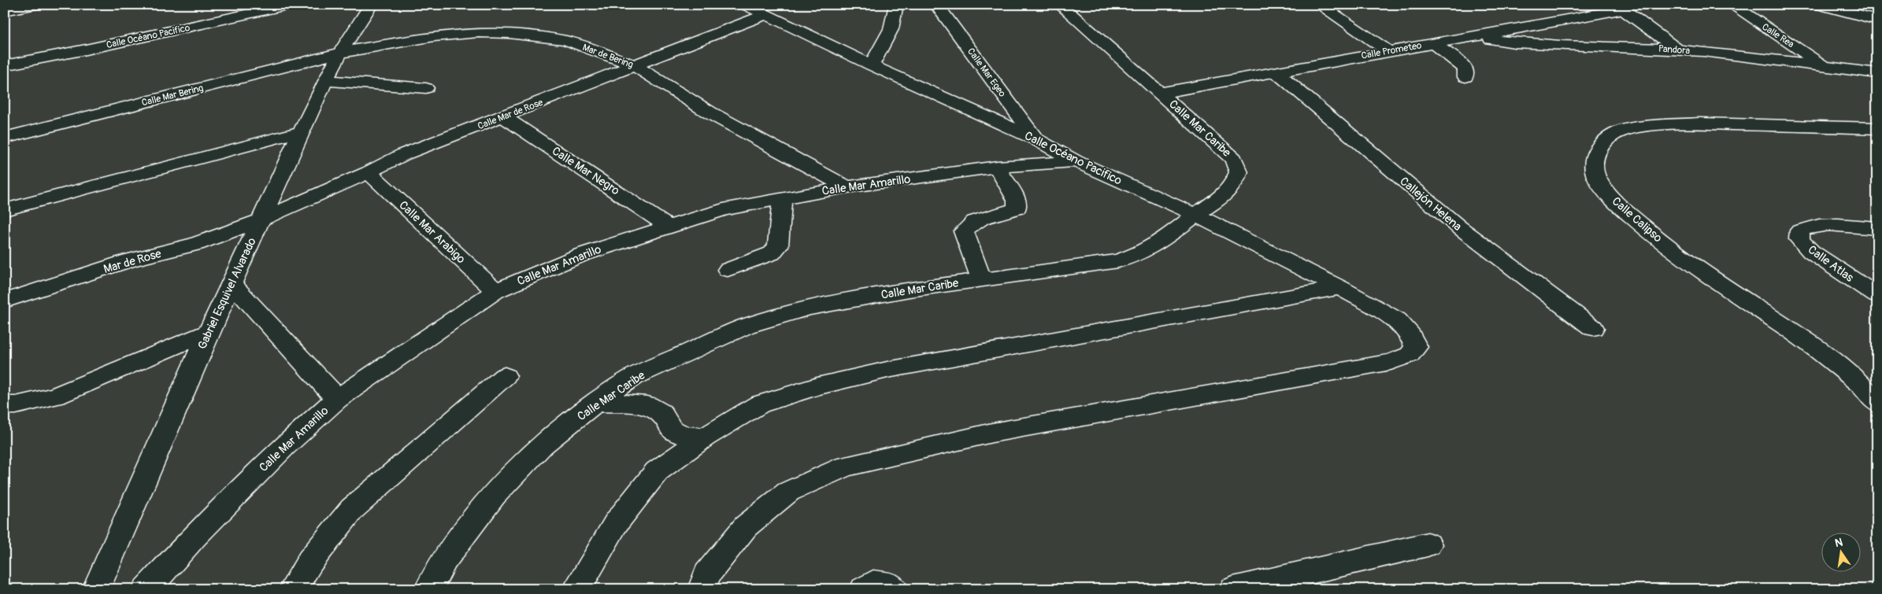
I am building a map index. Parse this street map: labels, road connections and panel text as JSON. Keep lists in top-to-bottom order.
{
  "streets": {
    "street": [
      "Calle Rea",
      "Calle Océano Pacifico",
      "Pandora",
      "Calle Prometeo",
      "Mar de Bering",
      "Calle Mar Egeo",
      "Calle Mar Bering",
      "Calle Mar de Rose",
      "Calle Mar Caribe",
      "Calle Mar Negro",
      "Calle Mar Amarillo",
      "Callejón Helena",
      "Calle Calipso",
      "Calle Mar Arabigo",
      "Mar de Rose",
      "Calle Atlas",
      "Gabriel Esquivel Alvarado"
    ]
  },
  "crossings": [
    ["Calle Rea", "Pandora"],
    ["Calle Océano Pacifico", "Calle Mar Egeo"],
    ["Calle Océano Pacifico", "Calle Mar de Rose"],
    ["Calle Océano Pacifico", "Calle Mar Caribe"],
    ["Calle Océano Pacifico", "Calle Mar Amarillo"],
    ["Pandora", "Calle Prometeo"],
    ["Calle Prometeo", "Calle Mar Caribe"],
    ["Calle Prometeo", "Callejón Helena"],
    ["Mar de Bering", "Calle Mar Bering"],
    ["Mar de Bering", "Calle Mar de Rose"],
    ["Mar de Bering", "Calle Mar Amarillo"],
    ["Mar de Bering", "Gabriel Esquivel Alvarado"],
    ["Calle Mar Bering", "Gabriel Esquivel Alvarado"],
    ["Calle Mar de Rose", "Calle Mar Negro"],
    ["Calle Mar de Rose", "Calle Mar Arabigo"],
    ["Calle Mar de Rose", "Mar de Rose"],
    ["Calle Mar de Rose", "Gabriel Esquivel Alvarado"],
    ["Calle Mar Negro", "Calle Mar Amarillo"],
    ["Calle Mar Amarillo", "Calle Mar Arabigo"],
    ["Mar de Rose", "Gabriel Esquivel Alvarado"]
  ],
  "north": "top"
}
